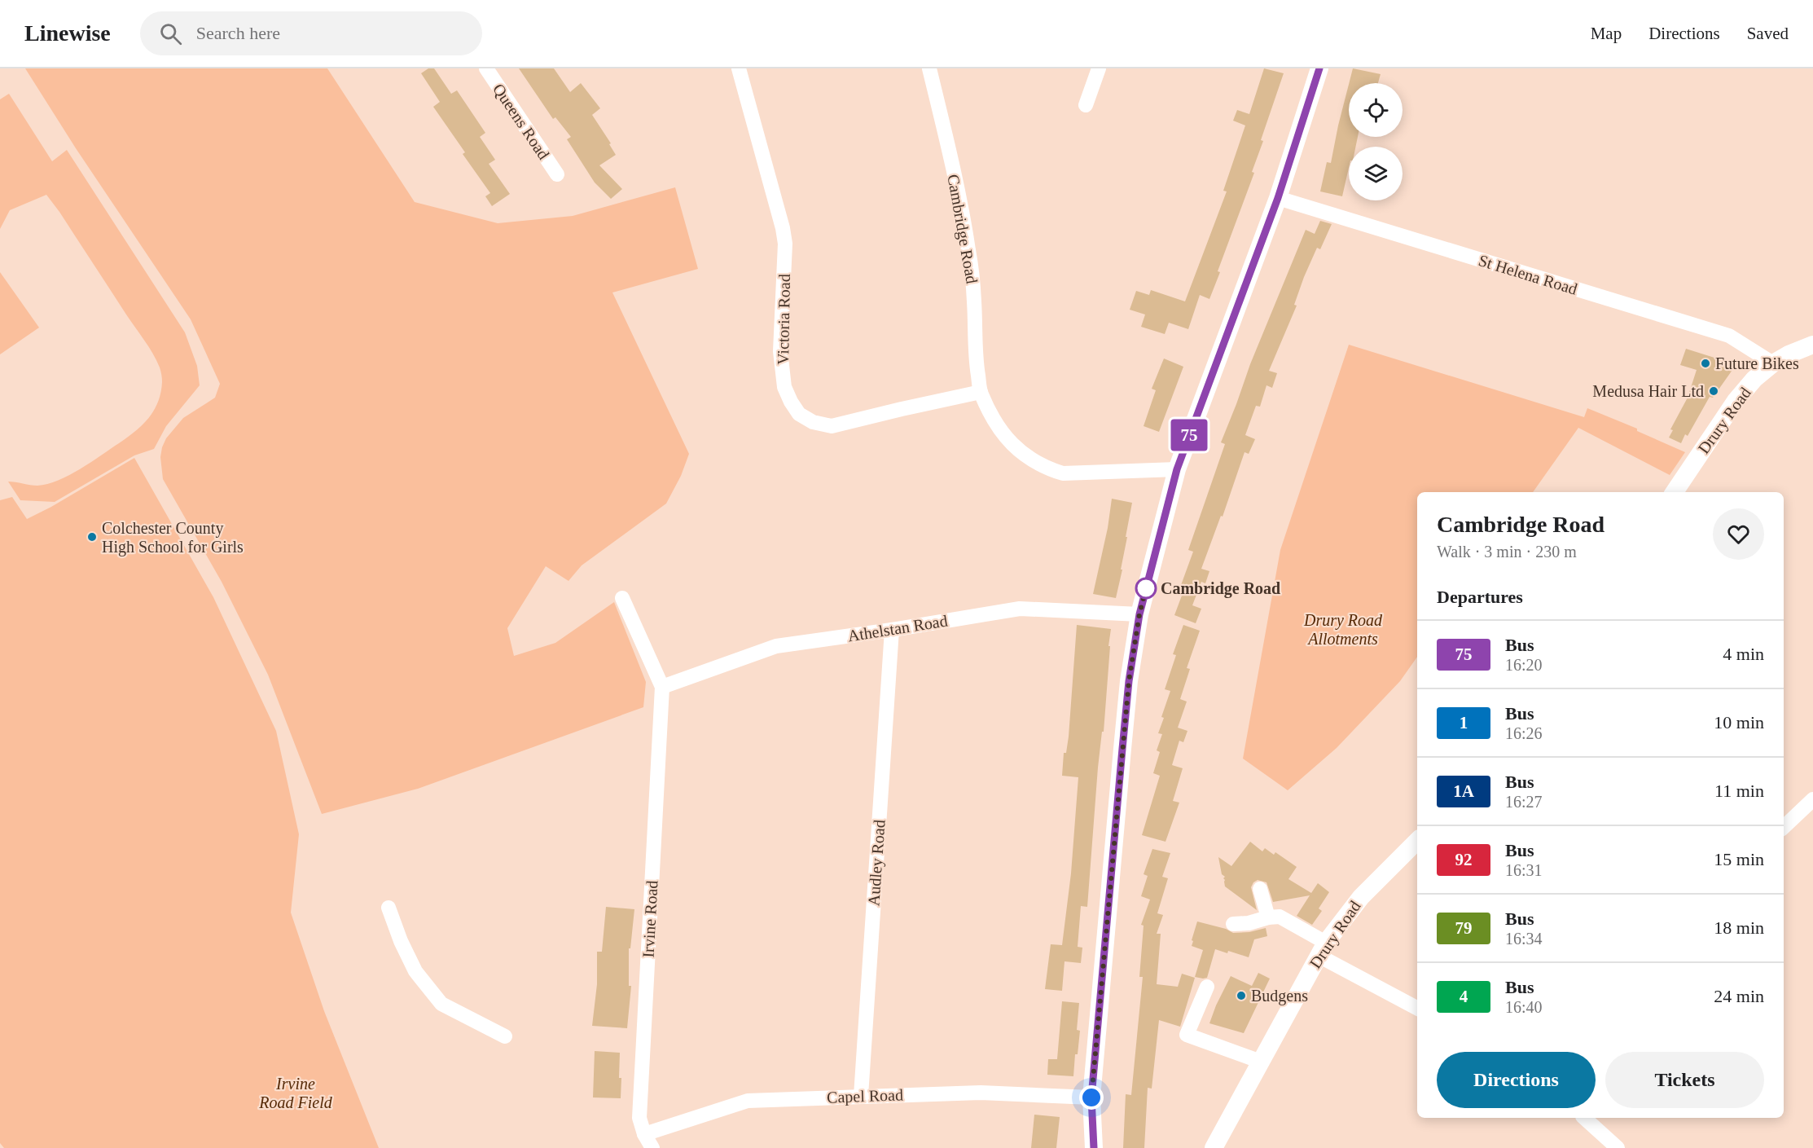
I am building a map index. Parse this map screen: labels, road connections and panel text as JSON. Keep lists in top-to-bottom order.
{
  "streets": {
    "main road": ["Drury Road"],
    "street": [
      "Queens Road",
      "Cambridge Road",
      "St Helena Road",
      "Victoria Road",
      "Athelstan Road",
      "Audley Road",
      "Irvine Road",
      "Capel Road"
    ]
  },
  "crossings": [
    ["Cambridge Road", "Victoria Road"],
    ["St Helena Road", "Drury Road"],
    ["Athelstan Road", "Audley Road"],
    ["Athelstan Road", "Irvine Road"],
    ["Audley Road", "Capel Road"],
    ["Irvine Road", "Capel Road"]
  ],
  "parks": ["Drury Road Allotments", "Irvine Road Field"],
  "places": [
    "Future Bikes",
    "Medusa Hair Ltd",
    "Colchester County High School for Girls",
    "Cambridge Road",
    "Budgens"
  ],
  "lines": ["bus line 75"],
  "page": {
    "header": "Linewise",
    "search": "Search here",
    "nav": ["Map", "Directions", "Saved"],
    "on_map": "75",
    "heading": [
      ["Cambridge Road", "Walk · 3 min · 230 m"],
      "Departures"
    ],
    "list": [
      {
        "mark": "75",
        "name": "Bus",
        "note": "16:20",
        "value": "4 min"
      },
      {
        "mark": "1",
        "name": "Bus",
        "note": "16:26",
        "value": "10 min"
      },
      {
        "mark": "1A",
        "name": "Bus",
        "note": "16:27",
        "value": "11 min"
      },
      {
        "mark": "92",
        "name": "Bus",
        "note": "16:31",
        "value": "15 min"
      },
      {
        "mark": "79",
        "name": "Bus",
        "note": "16:34",
        "value": "18 min"
      },
      {
        "mark": "4",
        "name": "Bus",
        "note": "16:40",
        "value": "24 min"
      }
    ],
    "buttons": ["Directions", "Tickets"]
  }
}
